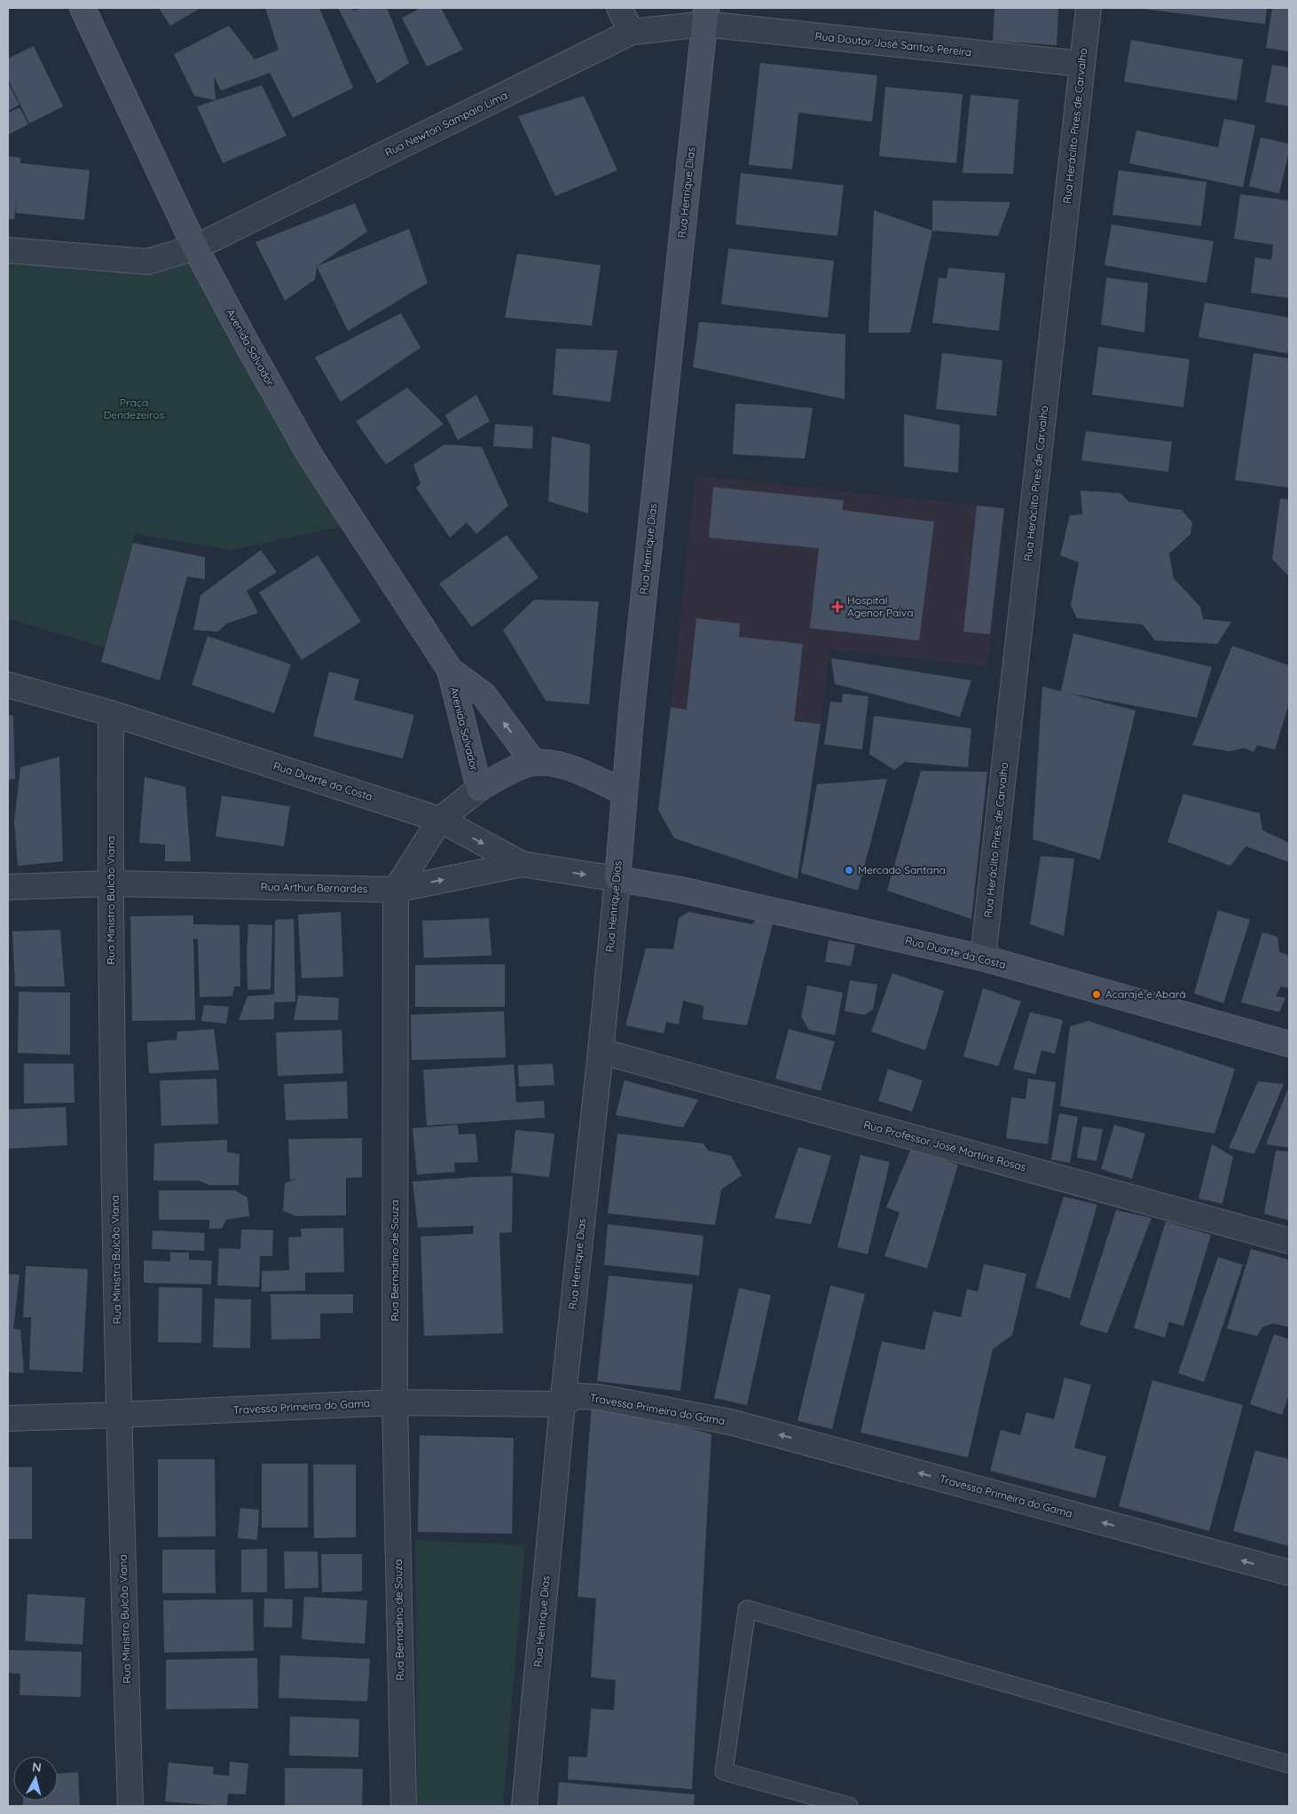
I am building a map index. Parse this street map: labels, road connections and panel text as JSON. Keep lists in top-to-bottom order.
{
  "streets": {
    "street": [
      "Rua Doutor José Santos Pereira",
      "Rua Newton Sampaio Lima",
      "Rua Heráclito Pires de Carvalho",
      "Rua Henrique Dias",
      "Avenida Salvador",
      "Rua Duarte da Costa",
      "Rua Arthur Bernardes",
      "Rua Ministro Bulcão Viana",
      "Rua Professor José Martins Rosas",
      "Rua Bernadino de Souza",
      "Travessa Primeira do Gama"
    ]
  },
  "crossings": [
    ["Rua Doutor José Santos Pereira", "Rua Newton Sampaio Lima"],
    ["Rua Doutor José Santos Pereira", "Rua Heráclito Pires de Carvalho"],
    ["Rua Doutor José Santos Pereira", "Rua Henrique Dias"],
    ["Rua Newton Sampaio Lima", "Rua Henrique Dias"],
    ["Rua Newton Sampaio Lima", "Avenida Salvador"],
    ["Rua Heráclito Pires de Carvalho", "Rua Duarte da Costa"],
    ["Rua Henrique Dias", "Rua Duarte da Costa"],
    ["Rua Henrique Dias", "Rua Arthur Bernardes"],
    ["Rua Henrique Dias", "Rua Professor José Martins Rosas"],
    ["Rua Henrique Dias", "Travessa Primeira do Gama"],
    ["Rua Duarte da Costa", "Rua Arthur Bernardes"],
    ["Rua Duarte da Costa", "Rua Ministro Bulcão Viana"],
    ["Rua Arthur Bernardes", "Rua Ministro Bulcão Viana"],
    ["Rua Arthur Bernardes", "Rua Bernadino de Souza"],
    ["Rua Ministro Bulcão Viana", "Travessa Primeira do Gama"],
    ["Rua Bernadino de Souza", "Travessa Primeira do Gama"]
  ],
  "one_way": ["Travessa Primeira do Gama"],
  "parks": ["Praça Dendezeiros"],
  "places": {
    "health": ["Hospital Agenor Paiva"],
    "other": ["Mercado Santana", "Acarajé e Abará"]
  },
  "north": "top"
}
